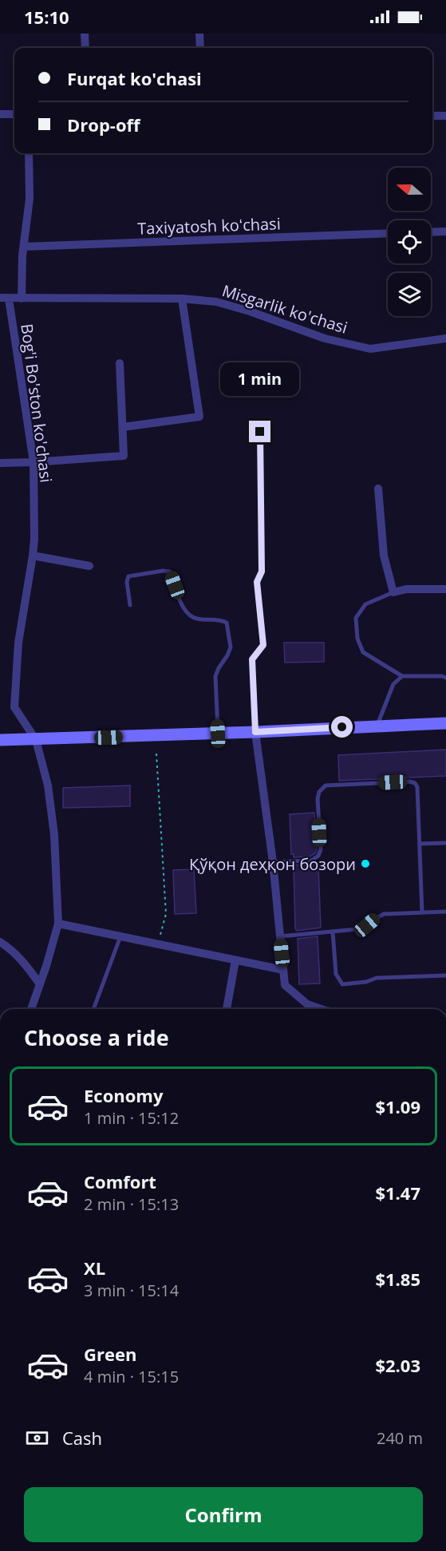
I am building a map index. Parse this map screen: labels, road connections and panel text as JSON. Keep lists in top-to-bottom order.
{
  "streets": {
    "street": ["Taxiyatosh koʻchasi", "Misgarlik ko'chasi", "Bog'i Bo'ston ko'chasi"]
  },
  "crossings": [
    ["Misgarlik ko'chasi", "Bog'i Bo'ston ko'chasi"]
  ],
  "places": ["Қўқон деҳқон бозори"],
  "north": "left",
  "page": {
    "status": "15:10",
    "banner": ["Furqat ko'chasi", "Drop-off"],
    "bubble": "1 min",
    "heading": "Choose a ride",
    "list": [
      {
        "name": "Economy",
        "note": "1 min · 15:12",
        "value": "$1.09"
      },
      {
        "name": "Comfort",
        "note": "2 min · 15:13",
        "value": "$1.47"
      },
      {
        "name": "XL",
        "note": "3 min · 15:14",
        "value": "$1.85"
      },
      {
        "name": "Green",
        "note": "4 min · 15:15",
        "value": "$2.03"
      }
    ],
    "pay": ["Cash", "240 m"],
    "buttons": "Confirm"
  }
}
